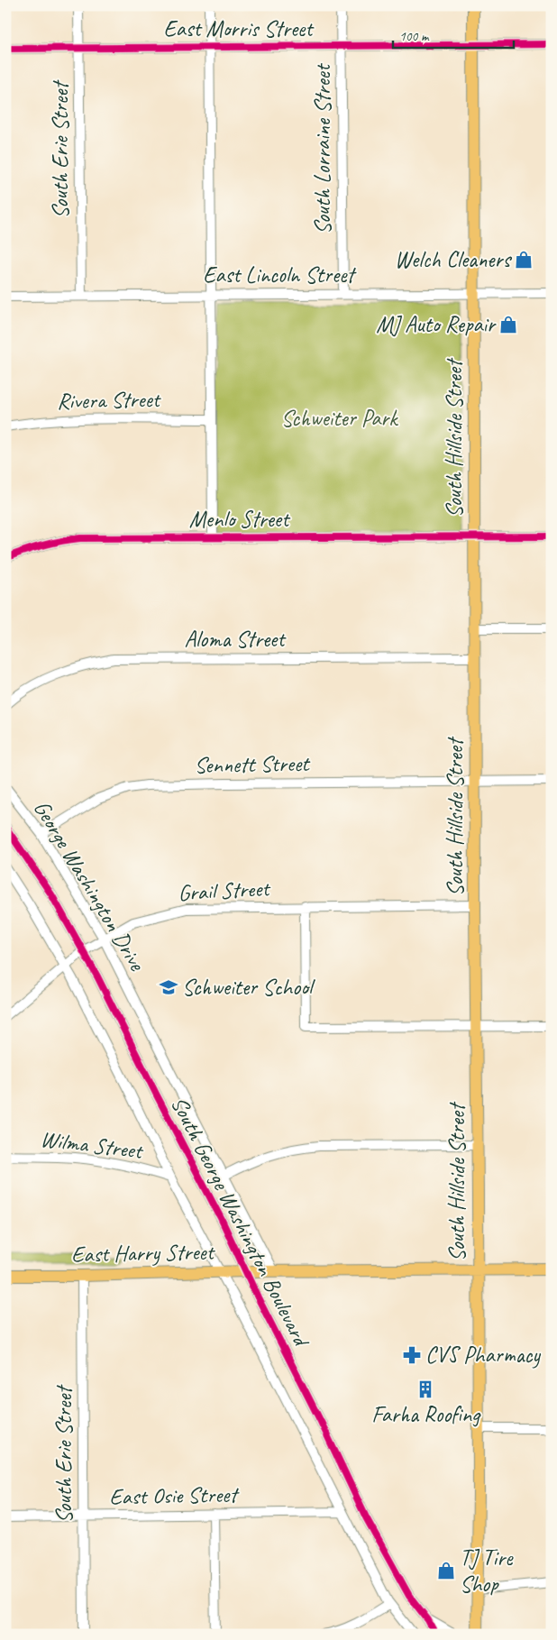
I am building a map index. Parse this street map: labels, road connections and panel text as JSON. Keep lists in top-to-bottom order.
{
  "streets": {
    "main road": ["South Hillside Street", "East Harry Street"],
    "street": [
      "East Morris Street",
      "South Lorraine Street",
      "South Erie Street",
      "East Lincoln Street",
      "Rivera Street",
      "Menlo Street",
      "Aloma Street",
      "Sennett Street",
      "George Washington Drive",
      "Grail Street",
      "Wilma Street",
      "South George Washington Boulevard",
      "East Osie Street"
    ]
  },
  "crossings": [
    ["East Morris Street", "South Lorraine Street"],
    ["East Morris Street", "South Erie Street"],
    ["East Morris Street", "South Hillside Street"],
    ["South Lorraine Street", "East Lincoln Street"],
    ["South Erie Street", "East Lincoln Street"],
    ["South Erie Street", "East Harry Street"],
    ["South Erie Street", "East Osie Street"],
    ["East Lincoln Street", "South Hillside Street"],
    ["South Hillside Street", "Menlo Street"],
    ["South Hillside Street", "Aloma Street"],
    ["South Hillside Street", "Sennett Street"],
    ["South Hillside Street", "Grail Street"],
    ["South Hillside Street", "East Harry Street"],
    ["Sennett Street", "George Washington Drive"],
    ["George Washington Drive", "Grail Street"],
    ["George Washington Drive", "East Harry Street"],
    ["Grail Street", "South George Washington Boulevard"],
    ["South George Washington Boulevard", "East Harry Street"]
  ],
  "parks": ["Schweiter Park"],
  "places": {
    "shop": ["Welch Cleaners", "MJ Auto Repair", "TJ Tire Shop"],
    "school or university": ["Schweiter School"],
    "pharmacy": ["CVS Pharmacy"],
    "building": ["Farha Roofing"]
  },
  "scale_bar": "100 m"
}
